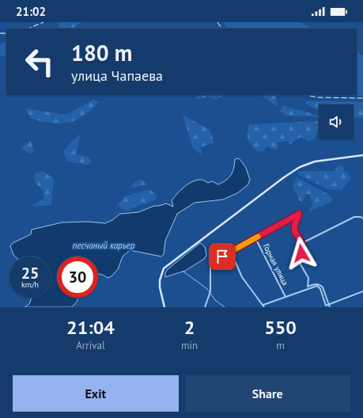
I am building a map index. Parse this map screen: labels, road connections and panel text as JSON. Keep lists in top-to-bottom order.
{
  "streets": {
    "street": ["Горная улица"]
  },
  "water": ["песчаный карьер"],
  "page": {
    "status": "21:02",
    "turn": ["180 m", "улица Чапаева"],
    "speed": "25 km/h",
    "limit": "30",
    "eta": [
      "21:04",
      "Arrival",
      "2",
      "min",
      "550",
      "m"
    ],
    "buttons": ["Exit", "Share"]
  }
}
